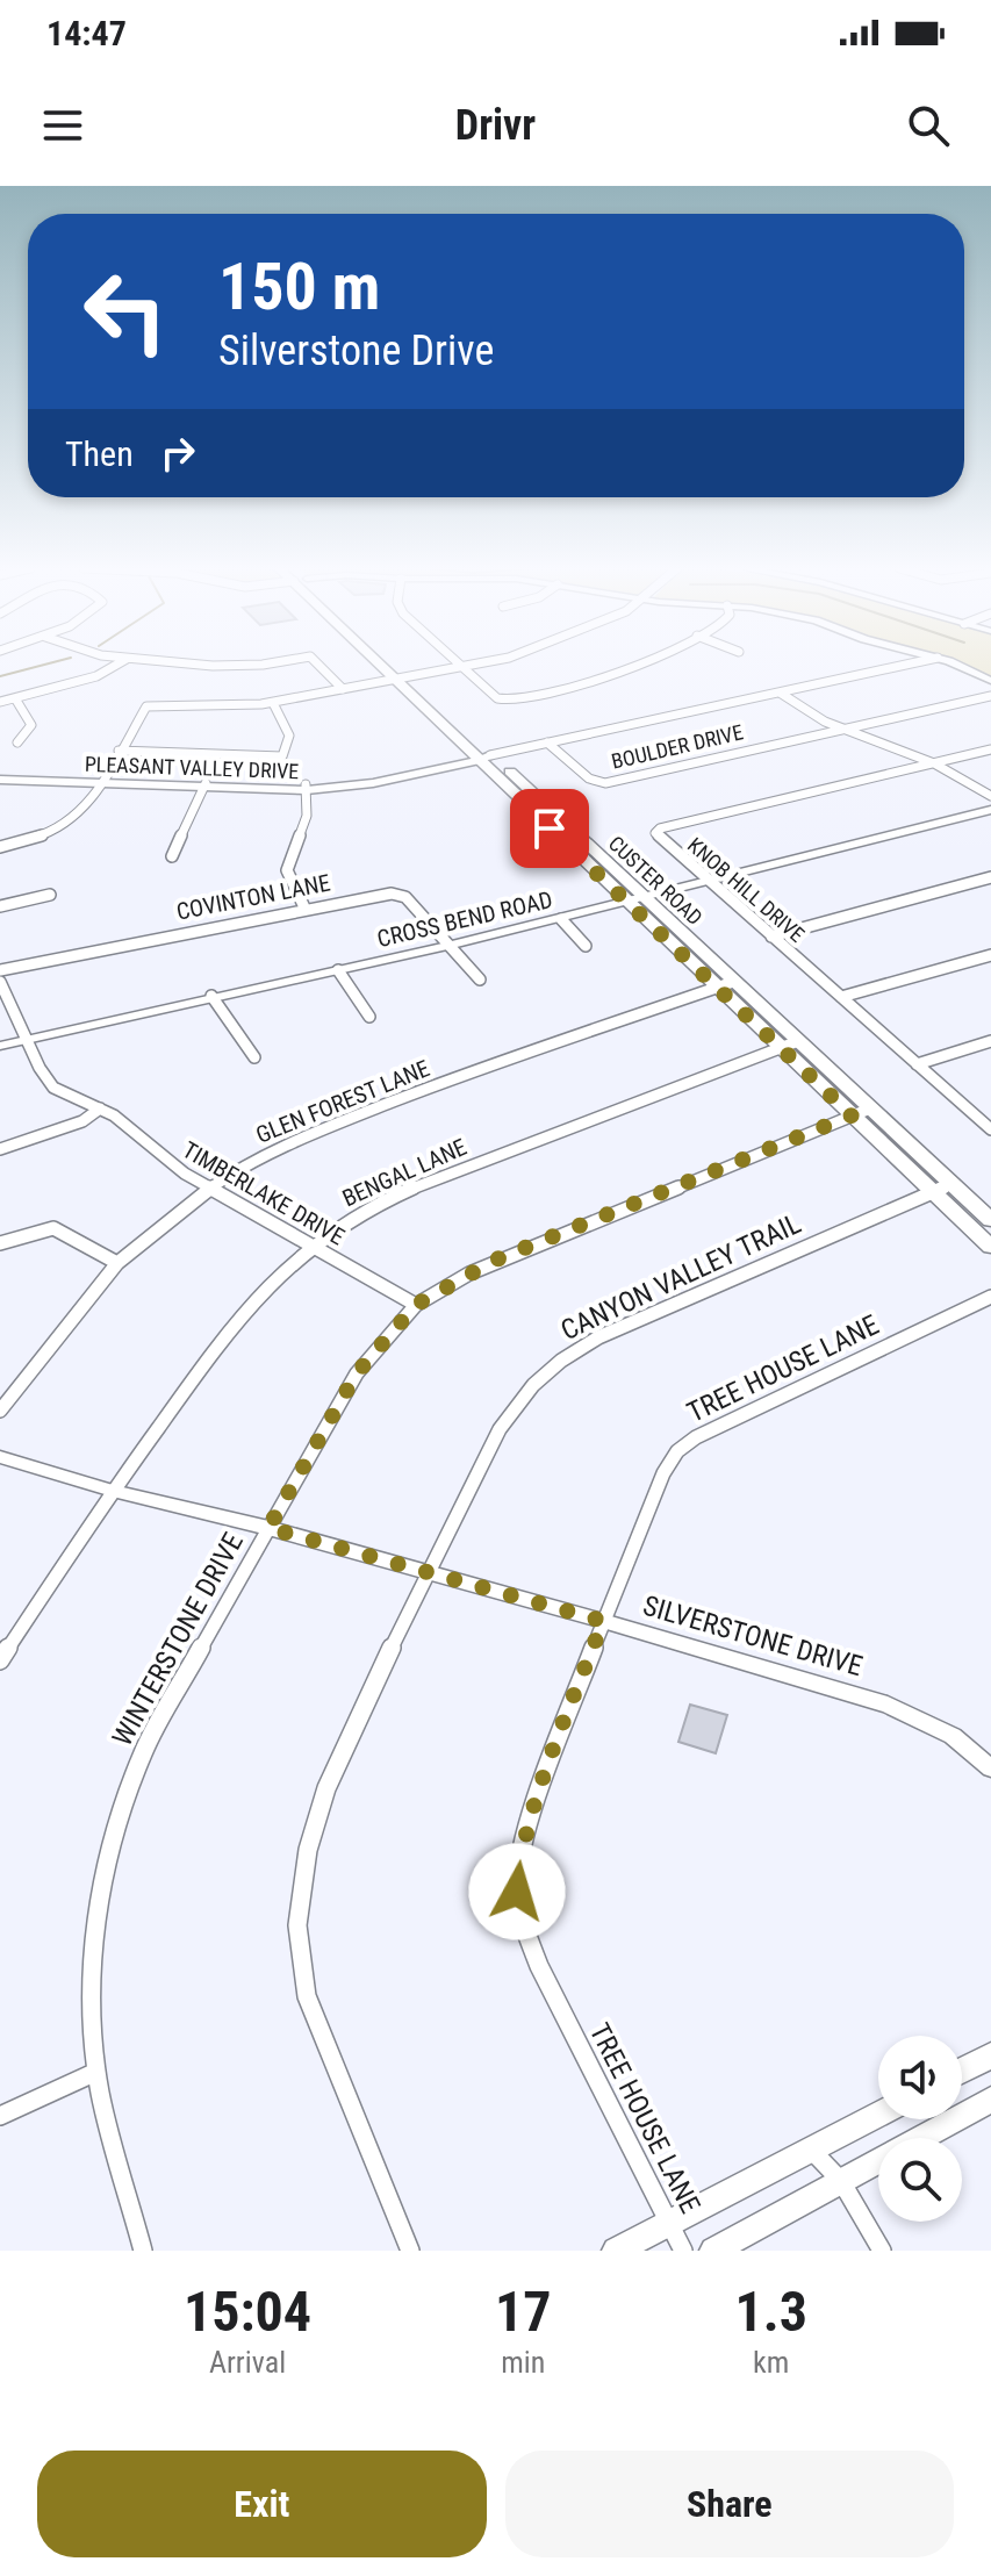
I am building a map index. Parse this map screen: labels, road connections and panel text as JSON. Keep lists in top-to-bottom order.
{
  "streets": {
    "main road": ["CUSTER ROAD"],
    "street": [
      "BOULDER DRIVE",
      "PLEASANT VALLEY DRIVE",
      "KNOB HILL DRIVE",
      "COVINTON LANE",
      "CROSS BEND ROAD",
      "GLEN FOREST LANE",
      "BENGAL LANE",
      "TIMBERLAKE DRIVE",
      "CANYON VALLEY TRAIL",
      "TREE HOUSE LANE",
      "SILVERSTONE DRIVE",
      "WINTERSTONE DRIVE"
    ]
  },
  "crossings": [
    ["BOULDER DRIVE", "PLEASANT VALLEY DRIVE"],
    ["PLEASANT VALLEY DRIVE", "CUSTER ROAD"],
    ["CUSTER ROAD", "CROSS BEND ROAD"],
    ["CUSTER ROAD", "GLEN FOREST LANE"],
    ["CUSTER ROAD", "BENGAL LANE"],
    ["CUSTER ROAD", "CANYON VALLEY TRAIL"],
    ["CUSTER ROAD", "WINTERSTONE DRIVE"],
    ["KNOB HILL DRIVE", "CROSS BEND ROAD"],
    ["COVINTON LANE", "CROSS BEND ROAD"],
    ["CROSS BEND ROAD", "TIMBERLAKE DRIVE"],
    ["GLEN FOREST LANE", "TIMBERLAKE DRIVE"],
    ["BENGAL LANE", "TIMBERLAKE DRIVE"],
    ["BENGAL LANE", "SILVERSTONE DRIVE"],
    ["TIMBERLAKE DRIVE", "WINTERSTONE DRIVE"],
    ["CANYON VALLEY TRAIL", "SILVERSTONE DRIVE"],
    ["TREE HOUSE LANE", "SILVERSTONE DRIVE"],
    ["SILVERSTONE DRIVE", "WINTERSTONE DRIVE"]
  ],
  "page": {
    "status": "14:47",
    "header": "Drivr",
    "turn": ["150 m", "Silverstone Drive"],
    "then": "Then",
    "eta": [
      "15:04",
      "Arrival",
      "17",
      "min",
      "1.3",
      "km"
    ],
    "buttons": ["Exit", "Share"]
  }
}
